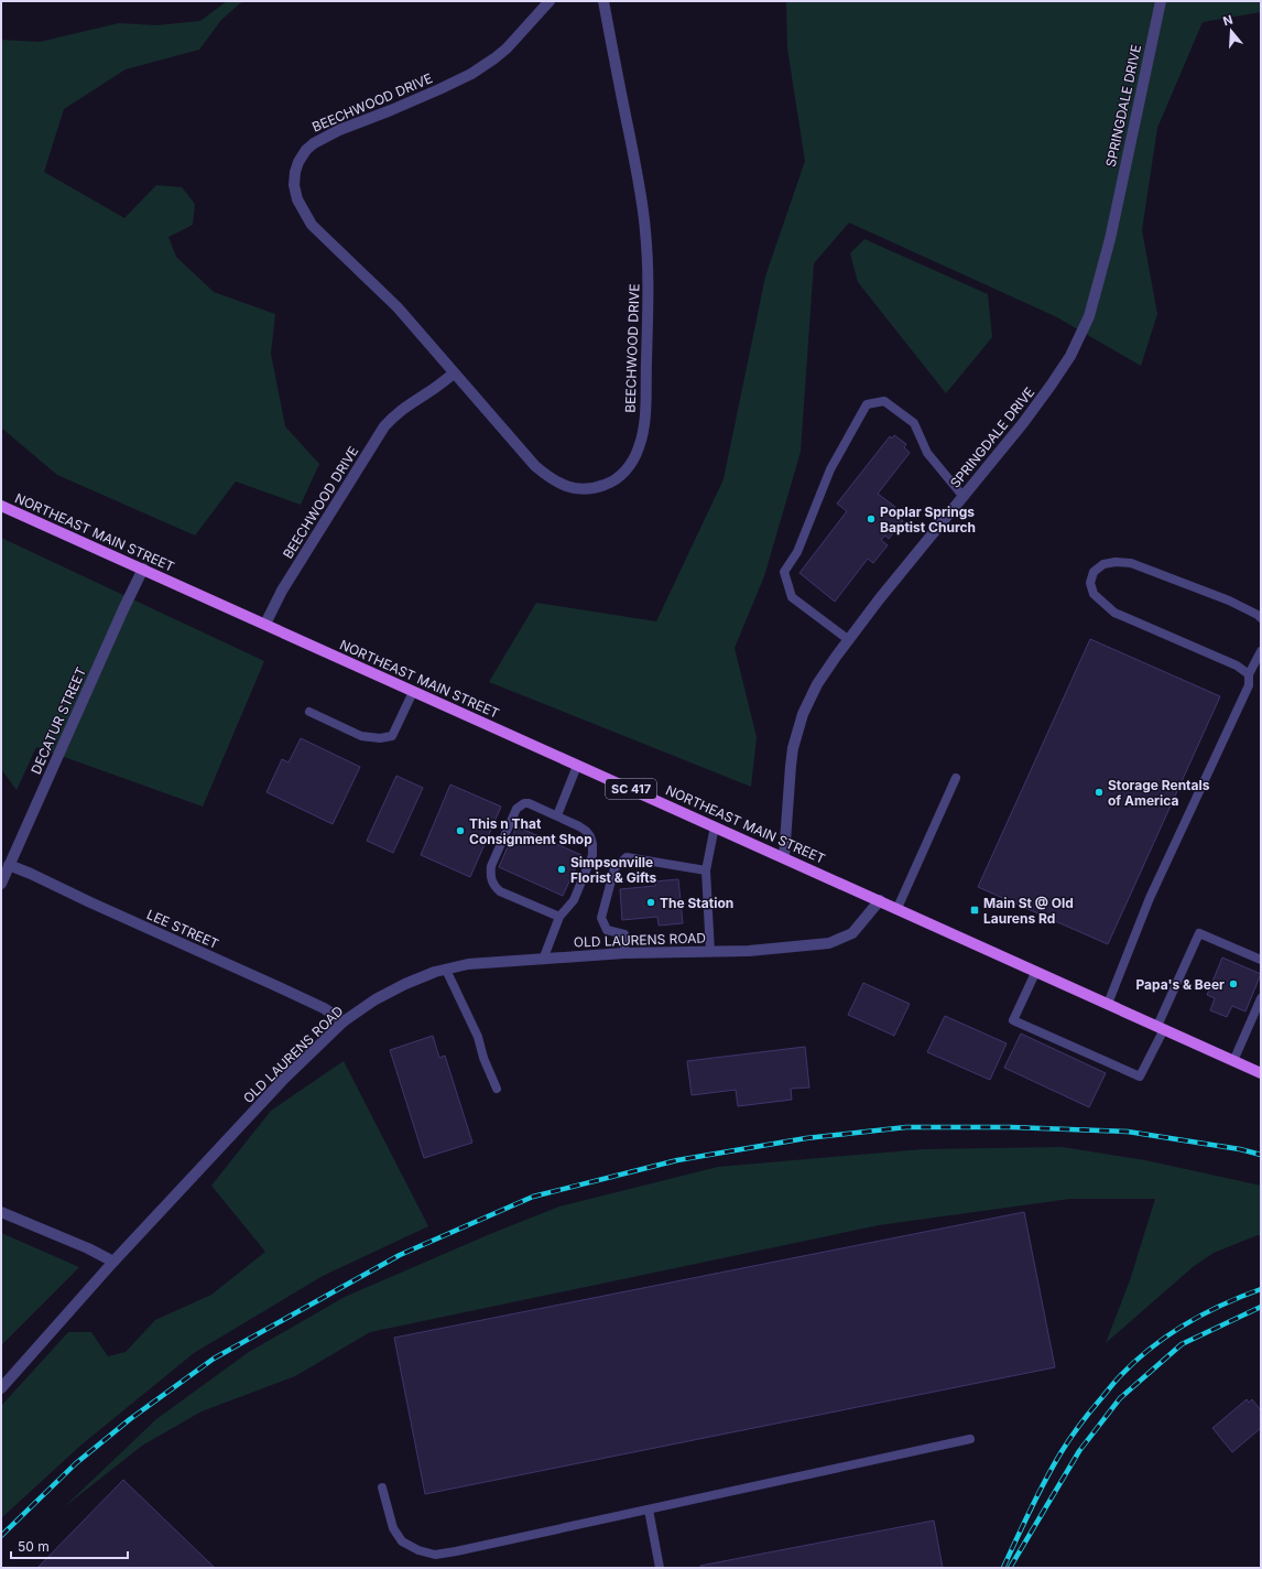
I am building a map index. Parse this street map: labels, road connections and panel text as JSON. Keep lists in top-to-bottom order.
{
  "streets": {
    "main road": ["NORTHEAST MAIN STREET", "SC 417"],
    "street": [
      "BEECHWOOD DRIVE",
      "SPRINGDALE DRIVE",
      "DECATUR STREET",
      "LEE STREET",
      "OLD LAURENS ROAD"
    ]
  },
  "crossings": [
    ["BEECHWOOD DRIVE", "NORTHEAST MAIN STREET"],
    ["SPRINGDALE DRIVE", "NORTHEAST MAIN STREET"],
    ["NORTHEAST MAIN STREET", "DECATUR STREET"],
    ["NORTHEAST MAIN STREET", "OLD LAURENS ROAD"],
    ["DECATUR STREET", "LEE STREET"],
    ["LEE STREET", "OLD LAURENS ROAD"]
  ],
  "places": {
    "other": [
      "Poplar Springs Baptist Church",
      "Storage Rentals of America",
      "This n That Consignment Shop",
      "Simpsonville Florist & Gifts",
      "The Station",
      "Papa's & Beer"
    ],
    "transit": ["Main St @ Old Laurens Rd"]
  },
  "scale_bar": "50 m",
  "north": "top"
}
